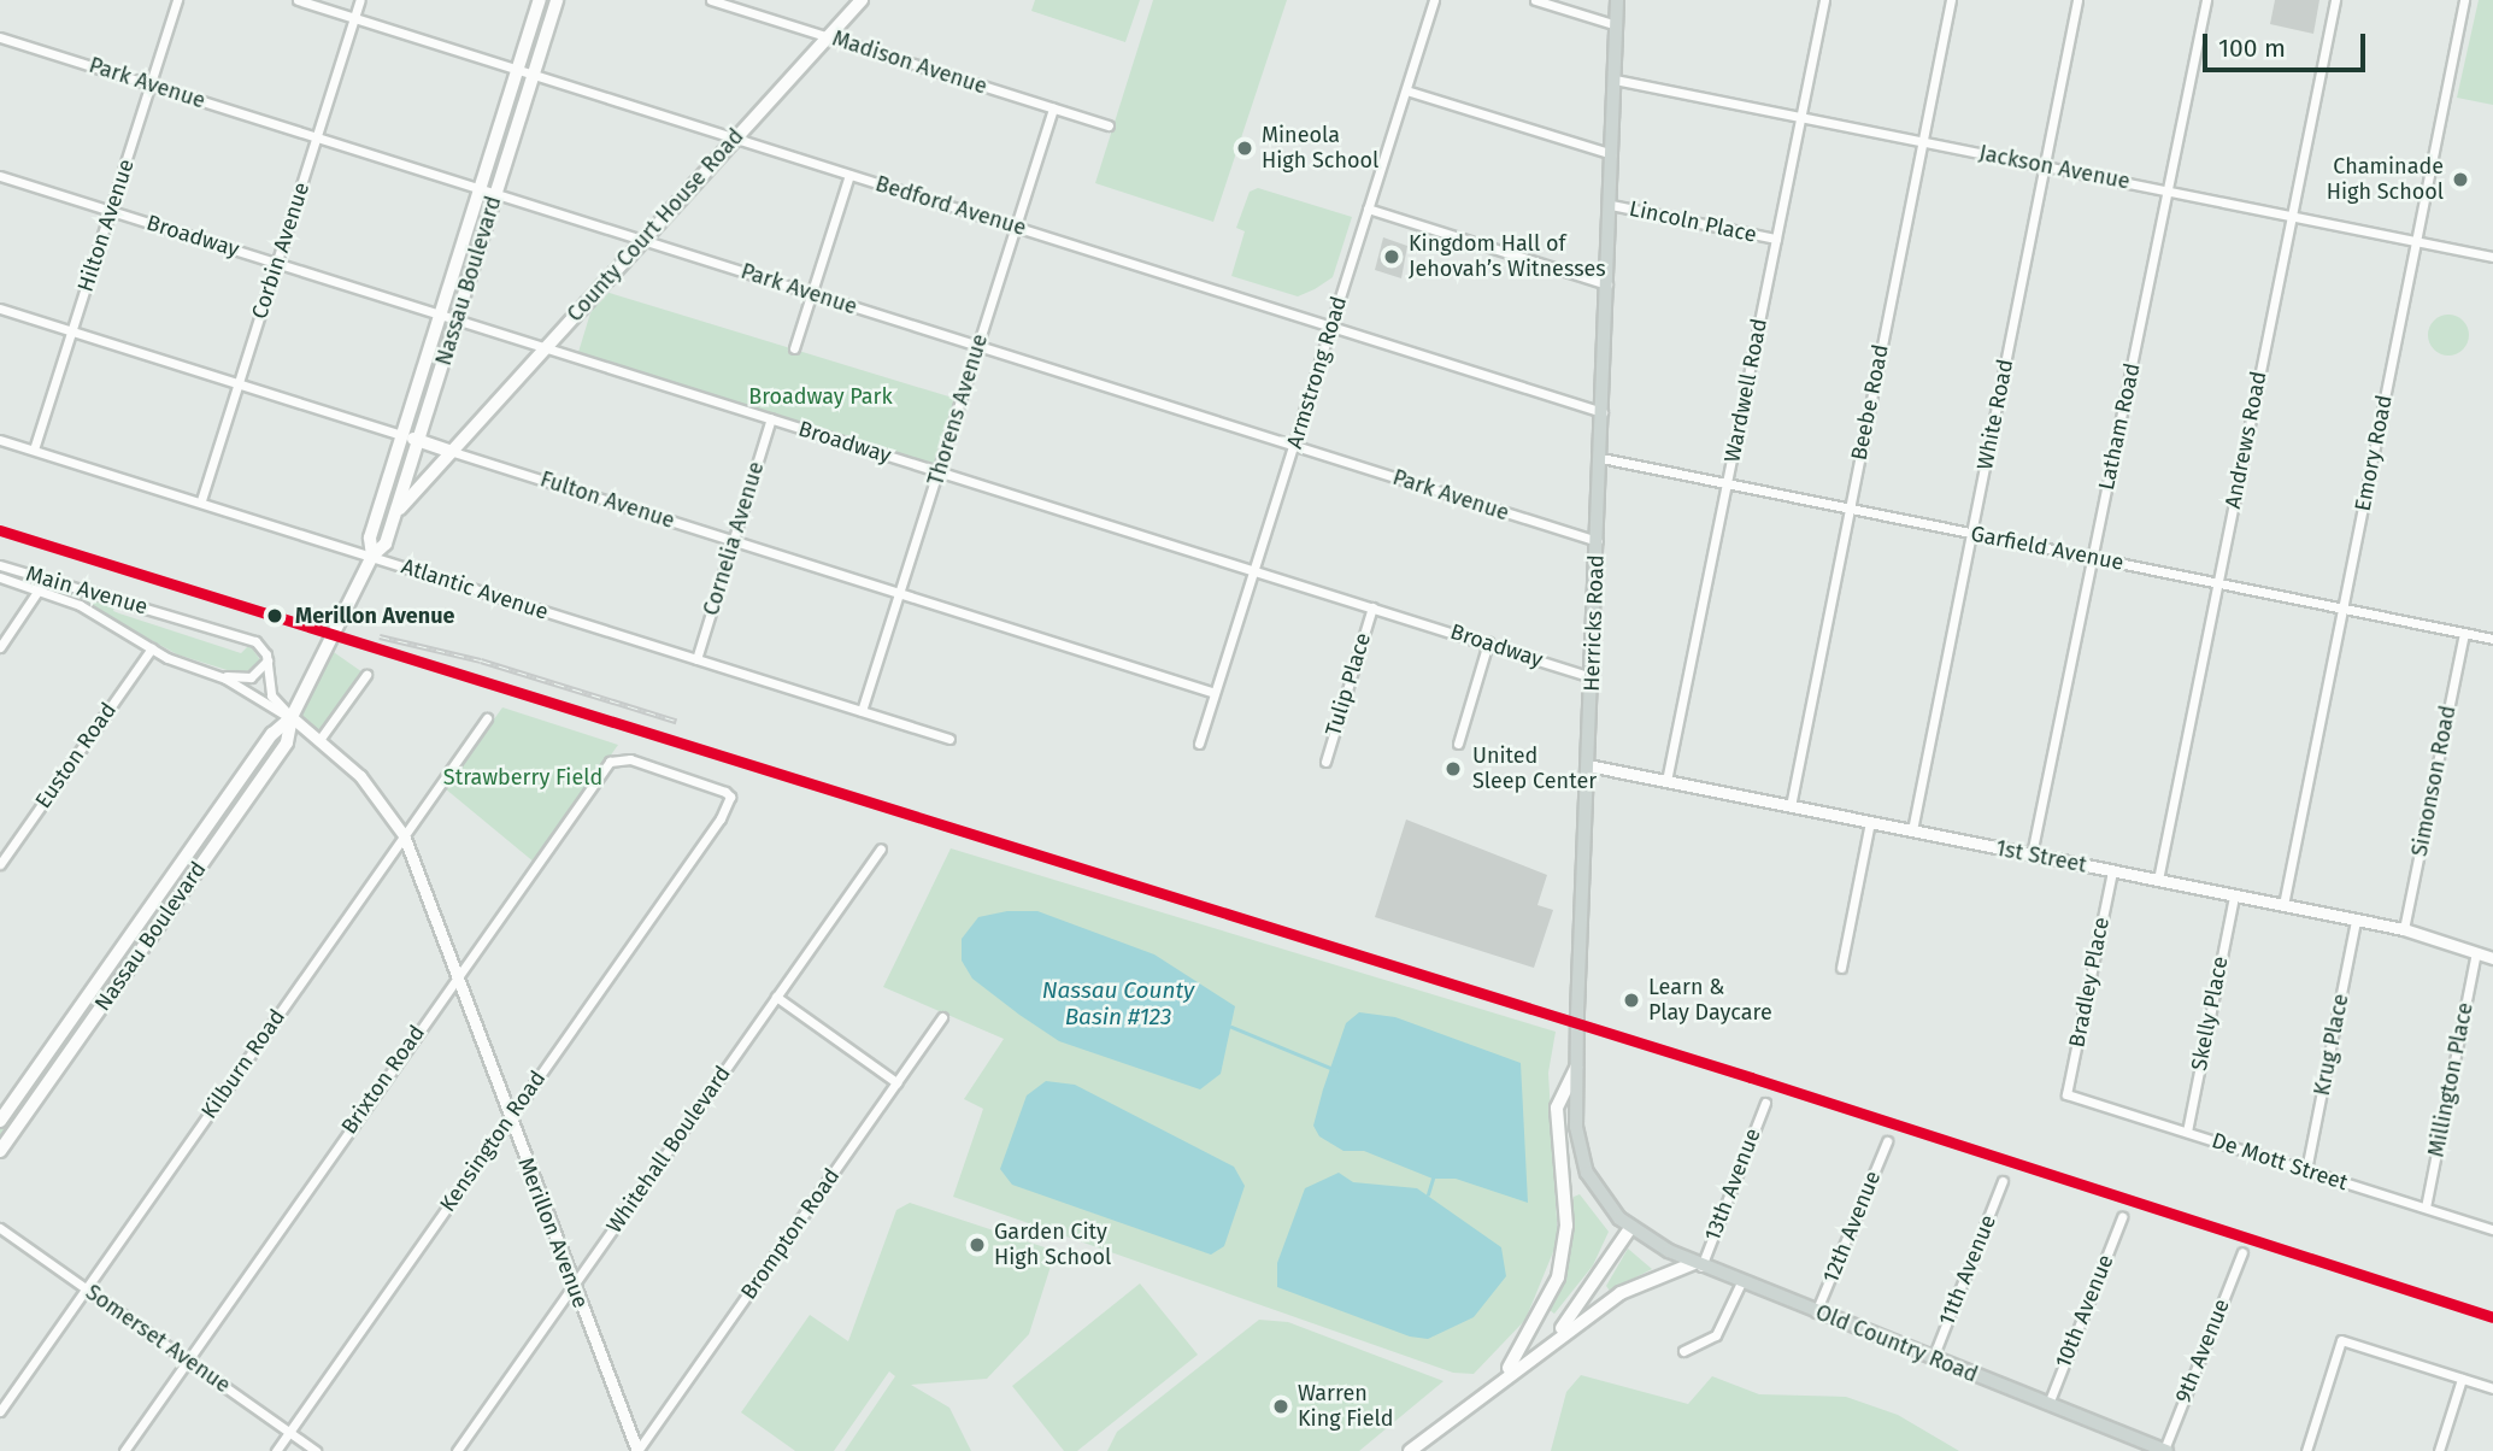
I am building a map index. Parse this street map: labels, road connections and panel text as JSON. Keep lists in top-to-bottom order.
{
  "streets": {
    "main road": [
      "County Court House Road",
      "Nassau Boulevard",
      "Fulton Avenue",
      "Herricks Road",
      "Old Country Road"
    ],
    "street": [
      "Madison Avenue",
      "Park Avenue",
      "Jackson Avenue",
      "Bedford Avenue",
      "Lincoln Place",
      "Hilton Avenue",
      "Broadway",
      "Corbin Avenue",
      "Armstrong Road",
      "Wardwell Road",
      "Beebe Road",
      "Thorens Avenue",
      "White Road",
      "Latham Road",
      "Andrews Road",
      "Emory Road",
      "Cornelia Avenue",
      "Garfield Avenue",
      "Atlantic Avenue",
      "Main Avenue",
      "Tulip Place",
      "Euston Road",
      "Simonson Road",
      "1st Street",
      "Bradley Place",
      "Skelly Place",
      "Krug Place",
      "Kilburn Road",
      "Brixton Road",
      "Millington Place",
      "Kensington Road",
      "Whitehall Boulevard",
      "De Mott Street",
      "13th Avenue",
      "12th Avenue",
      "Merillon Avenue",
      "Brompton Road",
      "11th Avenue",
      "10th Avenue",
      "Somerset Avenue",
      "9th Avenue"
    ]
  },
  "crossings": [
    ["Madison Avenue", "County Court House Road"],
    ["Madison Avenue", "Thorens Avenue"],
    ["Park Avenue", "Hilton Avenue"],
    ["Park Avenue", "County Court House Road"],
    ["Park Avenue", "Corbin Avenue"],
    ["Park Avenue", "Nassau Boulevard"],
    ["Park Avenue", "Armstrong Road"],
    ["Park Avenue", "Thorens Avenue"],
    ["Park Avenue", "Herricks Road"],
    ["Jackson Avenue", "Wardwell Road"],
    ["Jackson Avenue", "Beebe Road"],
    ["Jackson Avenue", "White Road"],
    ["Jackson Avenue", "Latham Road"],
    ["Jackson Avenue", "Andrews Road"],
    ["Jackson Avenue", "Emory Road"],
    ["Jackson Avenue", "Herricks Road"],
    ["Bedford Avenue", "County Court House Road"],
    ["Bedford Avenue", "Corbin Avenue"],
    ["Bedford Avenue", "Nassau Boulevard"],
    ["Bedford Avenue", "Armstrong Road"],
    ["Bedford Avenue", "Thorens Avenue"],
    ["Bedford Avenue", "Herricks Road"],
    ["Lincoln Place", "Wardwell Road"],
    ["Lincoln Place", "Herricks Road"],
    ["Hilton Avenue", "Broadway"],
    ["Hilton Avenue", "Fulton Avenue"],
    ["Hilton Avenue", "Atlantic Avenue"],
    ["County Court House Road", "Broadway"],
    ["County Court House Road", "Nassau Boulevard"],
    ["County Court House Road", "Fulton Avenue"],
    ["Broadway", "Corbin Avenue"],
    ["Broadway", "Nassau Boulevard"],
    ["Broadway", "Armstrong Road"],
    ["Broadway", "Thorens Avenue"],
    ["Broadway", "Cornelia Avenue"],
    ["Broadway", "Herricks Road"],
    ["Broadway", "Tulip Place"],
    ["Corbin Avenue", "Fulton Avenue"],
    ["Corbin Avenue", "Atlantic Avenue"],
    ["Nassau Boulevard", "Fulton Avenue"],
    ["Nassau Boulevard", "Atlantic Avenue"],
    ["Nassau Boulevard", "Merillon Avenue"],
    ["Armstrong Road", "Fulton Avenue"],
    ["Wardwell Road", "Garfield Avenue"],
    ["Wardwell Road", "1st Street"],
    ["Beebe Road", "Garfield Avenue"],
    ["Beebe Road", "1st Street"],
    ["Thorens Avenue", "Fulton Avenue"],
    ["Thorens Avenue", "Atlantic Avenue"],
    ["White Road", "Garfield Avenue"],
    ["White Road", "1st Street"],
    ["Latham Road", "Garfield Avenue"],
    ["Latham Road", "1st Street"],
    ["Andrews Road", "Garfield Avenue"],
    ["Andrews Road", "1st Street"],
    ["Emory Road", "Garfield Avenue"],
    ["Emory Road", "1st Street"],
    ["Fulton Avenue", "Cornelia Avenue"],
    ["Cornelia Avenue", "Atlantic Avenue"],
    ["Garfield Avenue", "Herricks Road"],
    ["Garfield Avenue", "Simonson Road"],
    ["Main Avenue", "Euston Road"],
    ["Main Avenue", "Merillon Avenue"],
    ["Herricks Road", "1st Street"],
    ["Herricks Road", "Old Country Road"],
    ["Euston Road", "Merillon Avenue"],
    ["Simonson Road", "1st Street"],
    ["1st Street", "Bradley Place"],
    ["1st Street", "Skelly Place"],
    ["1st Street", "Krug Place"],
    ["1st Street", "Millington Place"],
    ["Bradley Place", "De Mott Street"],
    ["Skelly Place", "De Mott Street"],
    ["Krug Place", "De Mott Street"],
    ["Kilburn Road", "Merillon Avenue"],
    ["Kilburn Road", "Somerset Avenue"],
    ["Brixton Road", "Kensington Road"],
    ["Brixton Road", "Merillon Avenue"],
    ["Brixton Road", "Somerset Avenue"],
    ["Millington Place", "De Mott Street"],
    ["Kensington Road", "Merillon Avenue"],
    ["Kensington Road", "Somerset Avenue"],
    ["Whitehall Boulevard", "Merillon Avenue"],
    ["13th Avenue", "Old Country Road"],
    ["12th Avenue", "Old Country Road"],
    ["Merillon Avenue", "Brompton Road"],
    ["11th Avenue", "Old Country Road"],
    ["10th Avenue", "Old Country Road"],
    ["Old Country Road", "9th Avenue"]
  ],
  "water": ["Nassau County Basin #123"],
  "parks": ["Broadway Park", "Strawberry Field"],
  "places": [
    "Mineola High School",
    "Chaminade High School",
    "Kingdom Hall of Jehovah’s Witnesses",
    "Merillon Avenue",
    "United Sleep Center",
    "Learn & Play Daycare",
    "Garden City High School",
    "Warren King Field"
  ],
  "scale_bar": "100 m"
}
